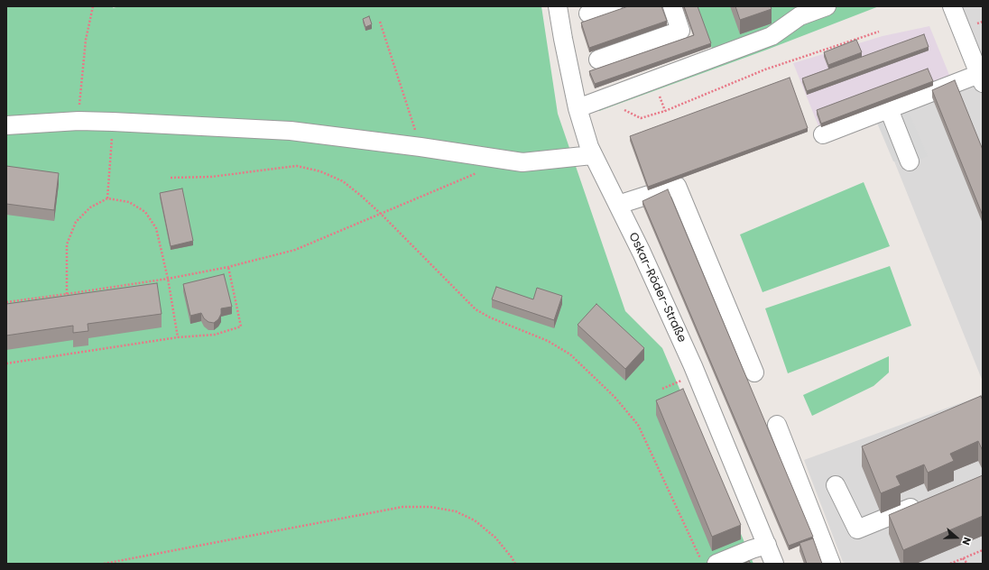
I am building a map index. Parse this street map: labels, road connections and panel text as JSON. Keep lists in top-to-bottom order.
{
  "streets": {
    "street": ["Oskar-Röder-Straße"]
  },
  "north": "right"
}
